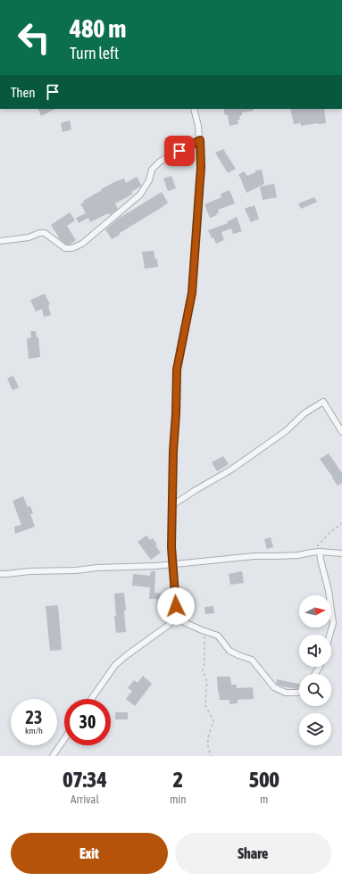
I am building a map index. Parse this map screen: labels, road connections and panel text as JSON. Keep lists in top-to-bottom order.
{
  "north": "right",
  "page": {
    "turn": ["480 m", "Turn left"],
    "then": "Then",
    "speed": "23 km/h",
    "limit": "30",
    "eta": [
      "07:34",
      "Arrival",
      "2",
      "min",
      "500",
      "m"
    ],
    "buttons": ["Exit", "Share"]
  }
}
